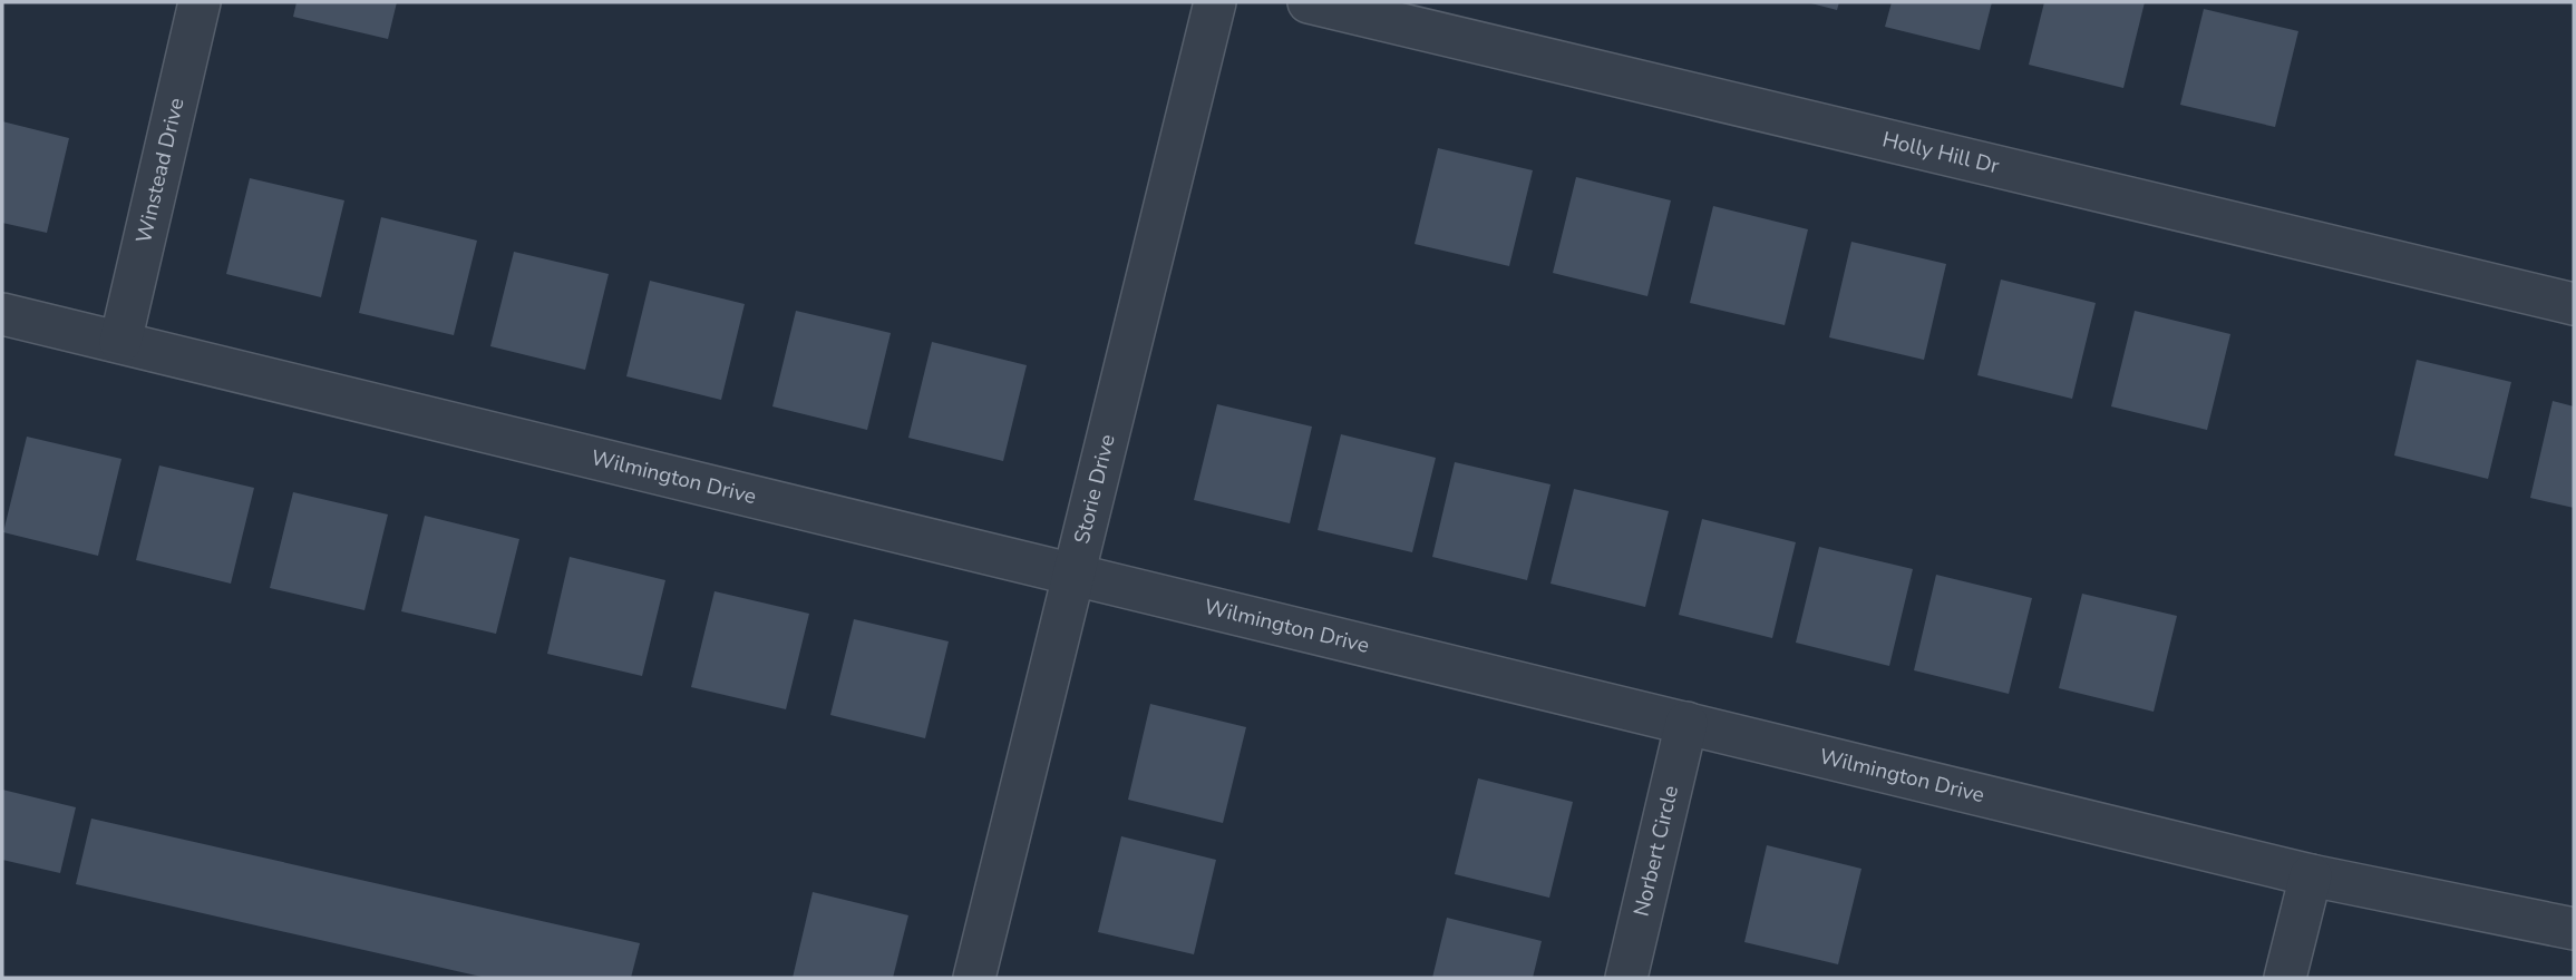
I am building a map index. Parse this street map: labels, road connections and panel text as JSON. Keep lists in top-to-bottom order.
{
  "streets": {
    "street": [
      "Holly Hill Dr",
      "Winstead Drive",
      "Wilmington Drive",
      "Storie Drive",
      "Norbert Circle"
    ]
  },
  "crossings": [
    ["Winstead Drive", "Wilmington Drive"],
    ["Wilmington Drive", "Storie Drive"],
    ["Wilmington Drive", "Norbert Circle"]
  ]
}
